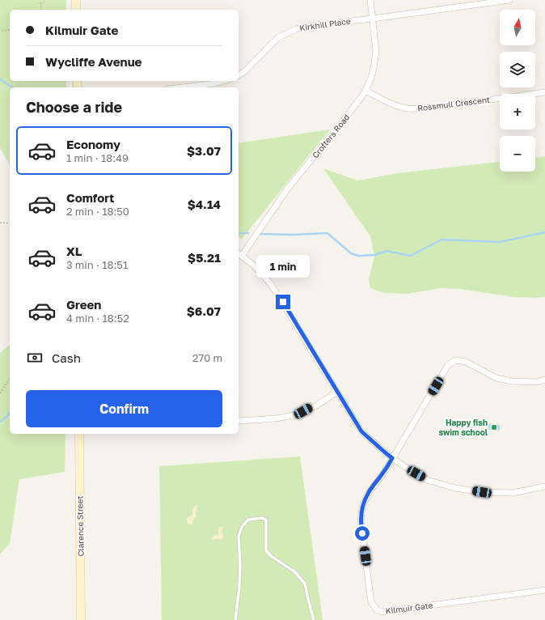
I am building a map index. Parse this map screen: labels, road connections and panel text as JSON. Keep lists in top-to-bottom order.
{
  "streets": {
    "street": [
      "Kirkhill Place",
      "Rossmull Crescent",
      "Crofters Road",
      "Clarence Street",
      "Kilmuir Gate"
    ]
  },
  "crossings": [
    ["Kirkhill Place", "Crofters Road"],
    ["Rossmull Crescent", "Crofters Road"]
  ],
  "places": ["Happy fish swim school"],
  "north": "top",
  "page": {
    "map_buttons": ["+", "−"],
    "banner": ["Kilmuir Gate", "Wycliffe Avenue"],
    "heading": "Choose a ride",
    "list": [
      {
        "name": "Economy",
        "note": "1 min · 18:49",
        "value": "$3.07"
      },
      {
        "name": "Comfort",
        "note": "2 min · 18:50",
        "value": "$4.14"
      },
      {
        "name": "XL",
        "note": "3 min · 18:51",
        "value": "$5.21"
      },
      {
        "name": "Green",
        "note": "4 min · 18:52",
        "value": "$6.07"
      }
    ],
    "bubble": "1 min",
    "pay": ["Cash", "270 m"],
    "buttons": "Confirm"
  }
}
